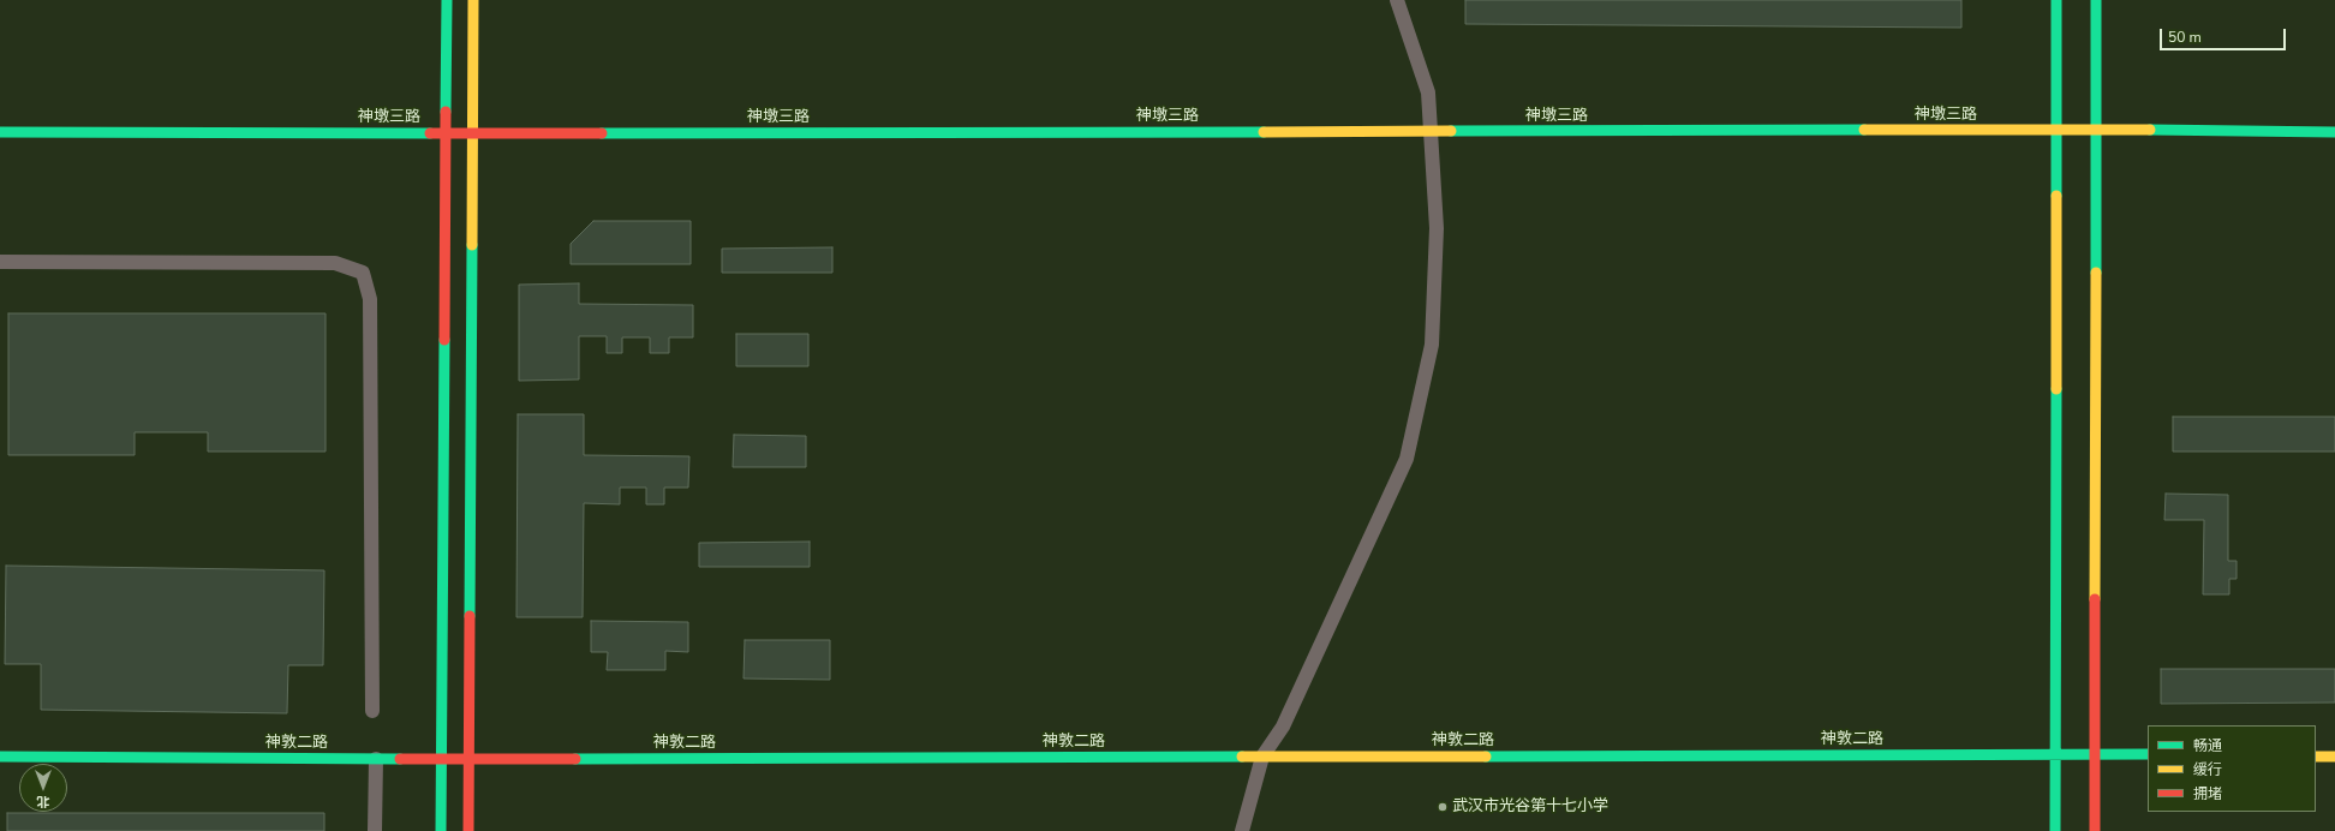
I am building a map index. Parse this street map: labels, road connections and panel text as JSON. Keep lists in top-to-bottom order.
{
  "streets": {
    "street": ["神墩三路", "神敦二路"]
  },
  "places": ["武汉市光谷第十七小学"],
  "legend": ["畅通", "缓行", "拥堵"],
  "scale_bar": "50 m",
  "north": "bottom"
}
